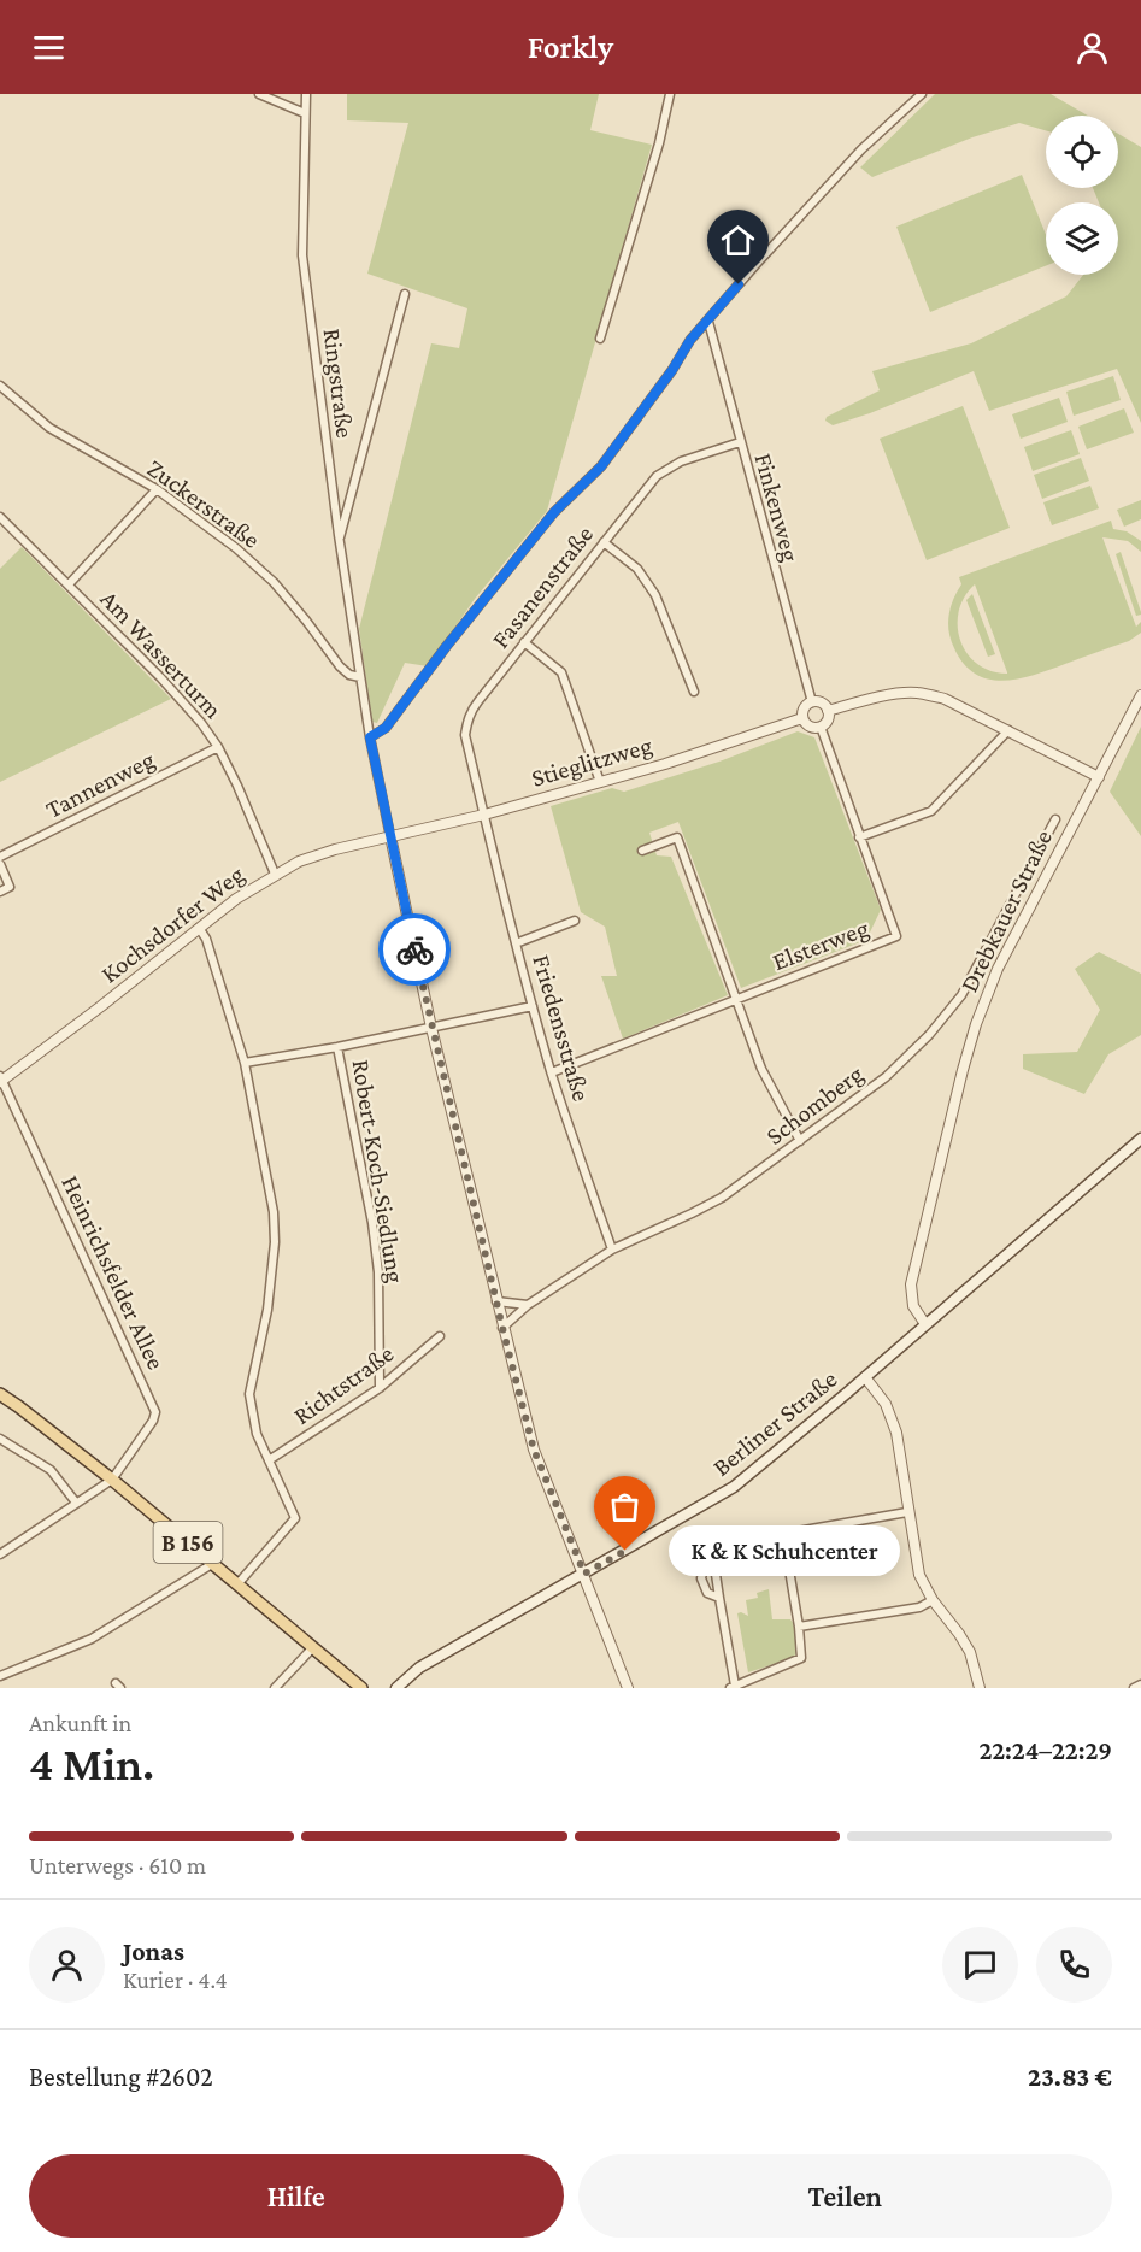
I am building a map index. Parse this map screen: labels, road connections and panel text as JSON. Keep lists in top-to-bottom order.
{
  "streets": {
    "main road": ["Berliner Straße", "B 156"],
    "street": [
      "Ringstraße",
      "Zuckerstraße",
      "Finkenweg",
      "Fasanenstraße",
      "Am Wasserturm",
      "Stieglitzweg",
      "Tannenweg",
      "Drebkauer Straße",
      "Kochsdorfer Weg",
      "Elsterweg",
      "Friedensstraße",
      "Schomberg",
      "Robert-Koch-Siedlung",
      "Heinrichsfelder Allee",
      "Richtstraße"
    ]
  },
  "crossings": [
    ["Ringstraße", "Zuckerstraße"],
    ["Ringstraße", "Stieglitzweg"],
    ["Ringstraße", "Kochsdorfer Weg"],
    ["Zuckerstraße", "Am Wasserturm"],
    ["Finkenweg", "Fasanenstraße"],
    ["Finkenweg", "Stieglitzweg"],
    ["Finkenweg", "Elsterweg"],
    ["Fasanenstraße", "Stieglitzweg"],
    ["Fasanenstraße", "Friedensstraße"],
    ["Am Wasserturm", "Tannenweg"],
    ["Am Wasserturm", "Kochsdorfer Weg"],
    ["Stieglitzweg", "Kochsdorfer Weg"],
    ["Stieglitzweg", "Elsterweg"],
    ["Stieglitzweg", "Friedensstraße"],
    ["Drebkauer Straße", "Berliner Straße"],
    ["Kochsdorfer Weg", "Heinrichsfelder Allee"],
    ["Elsterweg", "Friedensstraße"],
    ["Friedensstraße", "Schomberg"],
    ["Friedensstraße", "Robert-Koch-Siedlung"],
    ["Robert-Koch-Siedlung", "Richtstraße"],
    ["Heinrichsfelder Allee", "B 156"]
  ],
  "places": ["K & K Schuhcenter"],
  "page": {
    "header": "Forkly",
    "bubble": "K & K Schuhcenter",
    "heading": ["4 Min.", "Ankunft in", "22:24–22:29"],
    "panel": [
      "Jonas",
      "Kurier · 4.4",
      "Bestellung #2602",
      "23.83 €"
    ],
    "bar": "Unterwegs · 610 m",
    "buttons": ["Hilfe", "Teilen"]
  }
}
